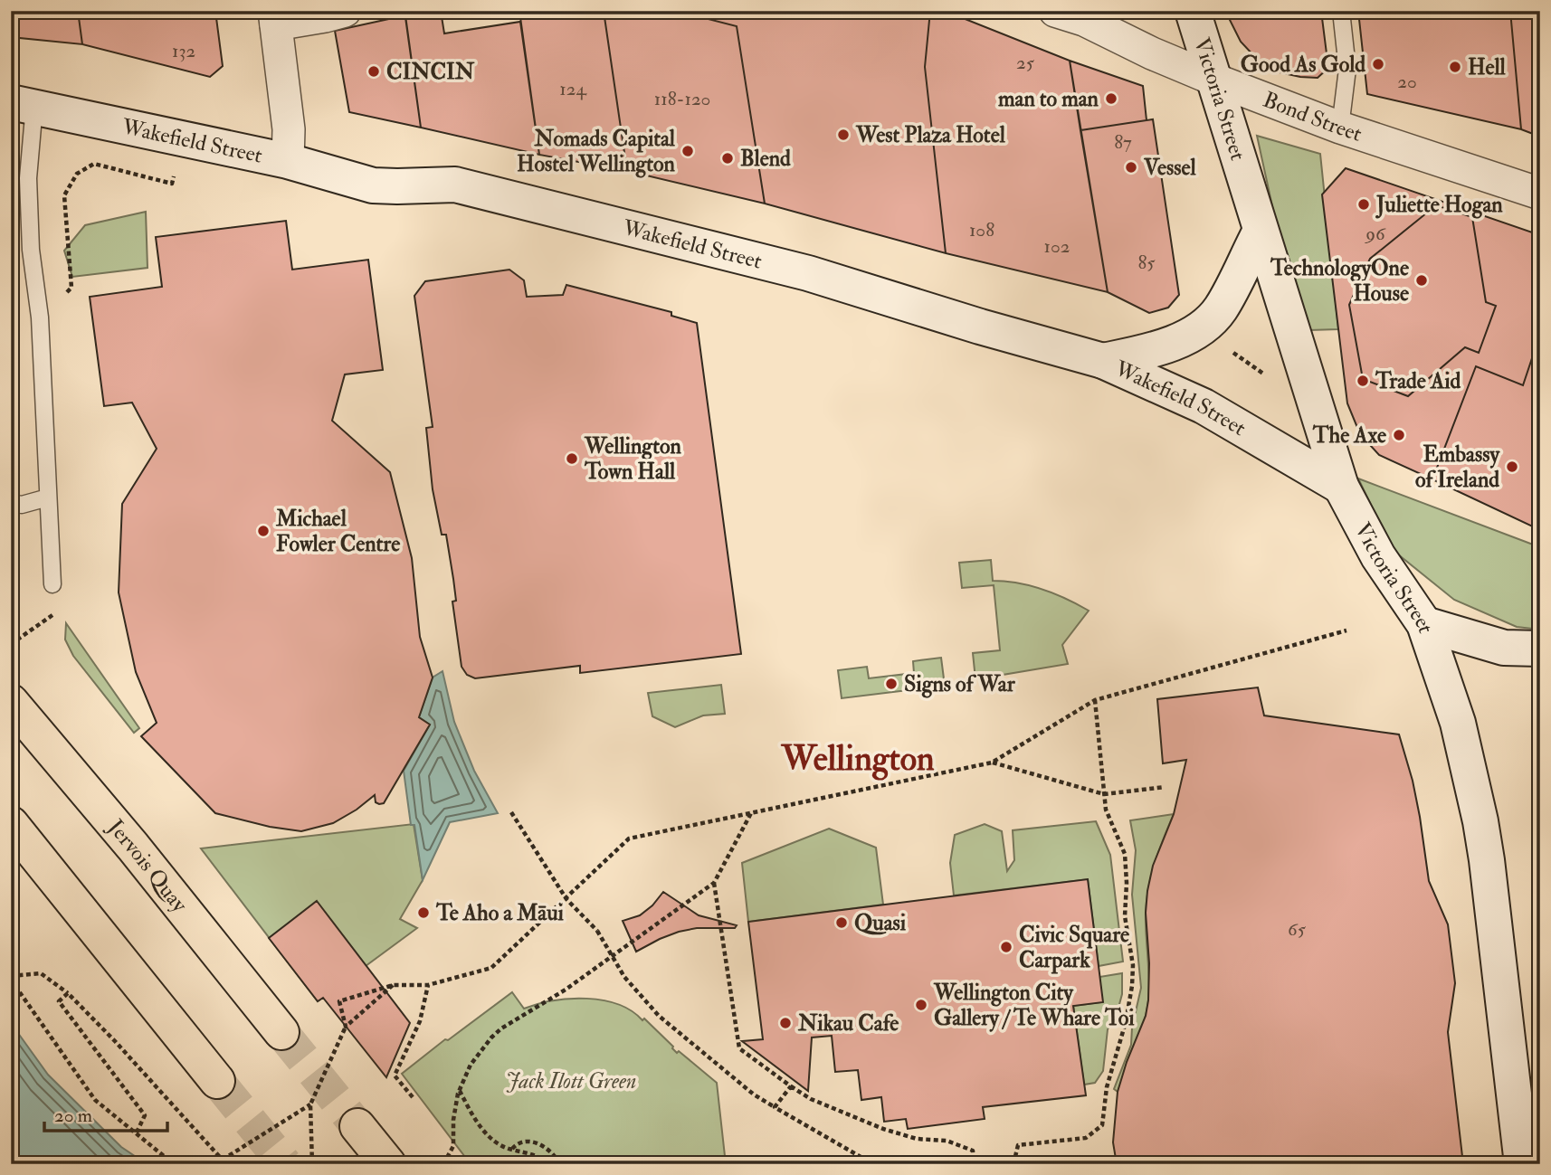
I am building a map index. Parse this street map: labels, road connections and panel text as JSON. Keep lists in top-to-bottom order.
{
  "streets": {
    "main road": ["Jervois Quay"],
    "street": ["Victoria Street", "Bond Street", "Wakefield Street"]
  },
  "crossings": [
    ["Victoria Street", "Bond Street"],
    ["Victoria Street", "Wakefield Street"]
  ],
  "districts": ["Wellington"],
  "parks": ["Jack Ilott Green"],
  "places": [
    "Good As Gold",
    "Hell",
    "CINCIN",
    "man to man",
    "West Plaza Hotel",
    "Nomads Capital Hostel Wellington",
    "Blend",
    "Vessel",
    "Juliette Hogan",
    "TechnologyOne House",
    "Trade Aid",
    "The Axe",
    "Wellington Town Hall",
    "Embassy of Ireland",
    "Michael Fowler Centre",
    "Signs of War",
    "Te Aho a Māui",
    "Quasi",
    "Civic Square Carpark",
    "Wellington City Gallery / Te Whare Toi",
    "Nikau Cafe"
  ],
  "house_numbers": [
    "132",
    "25",
    "20",
    "124",
    "118-120",
    "87",
    "108",
    "96",
    "102",
    "85",
    "65"
  ],
  "scale_bar": "20 m"
}
